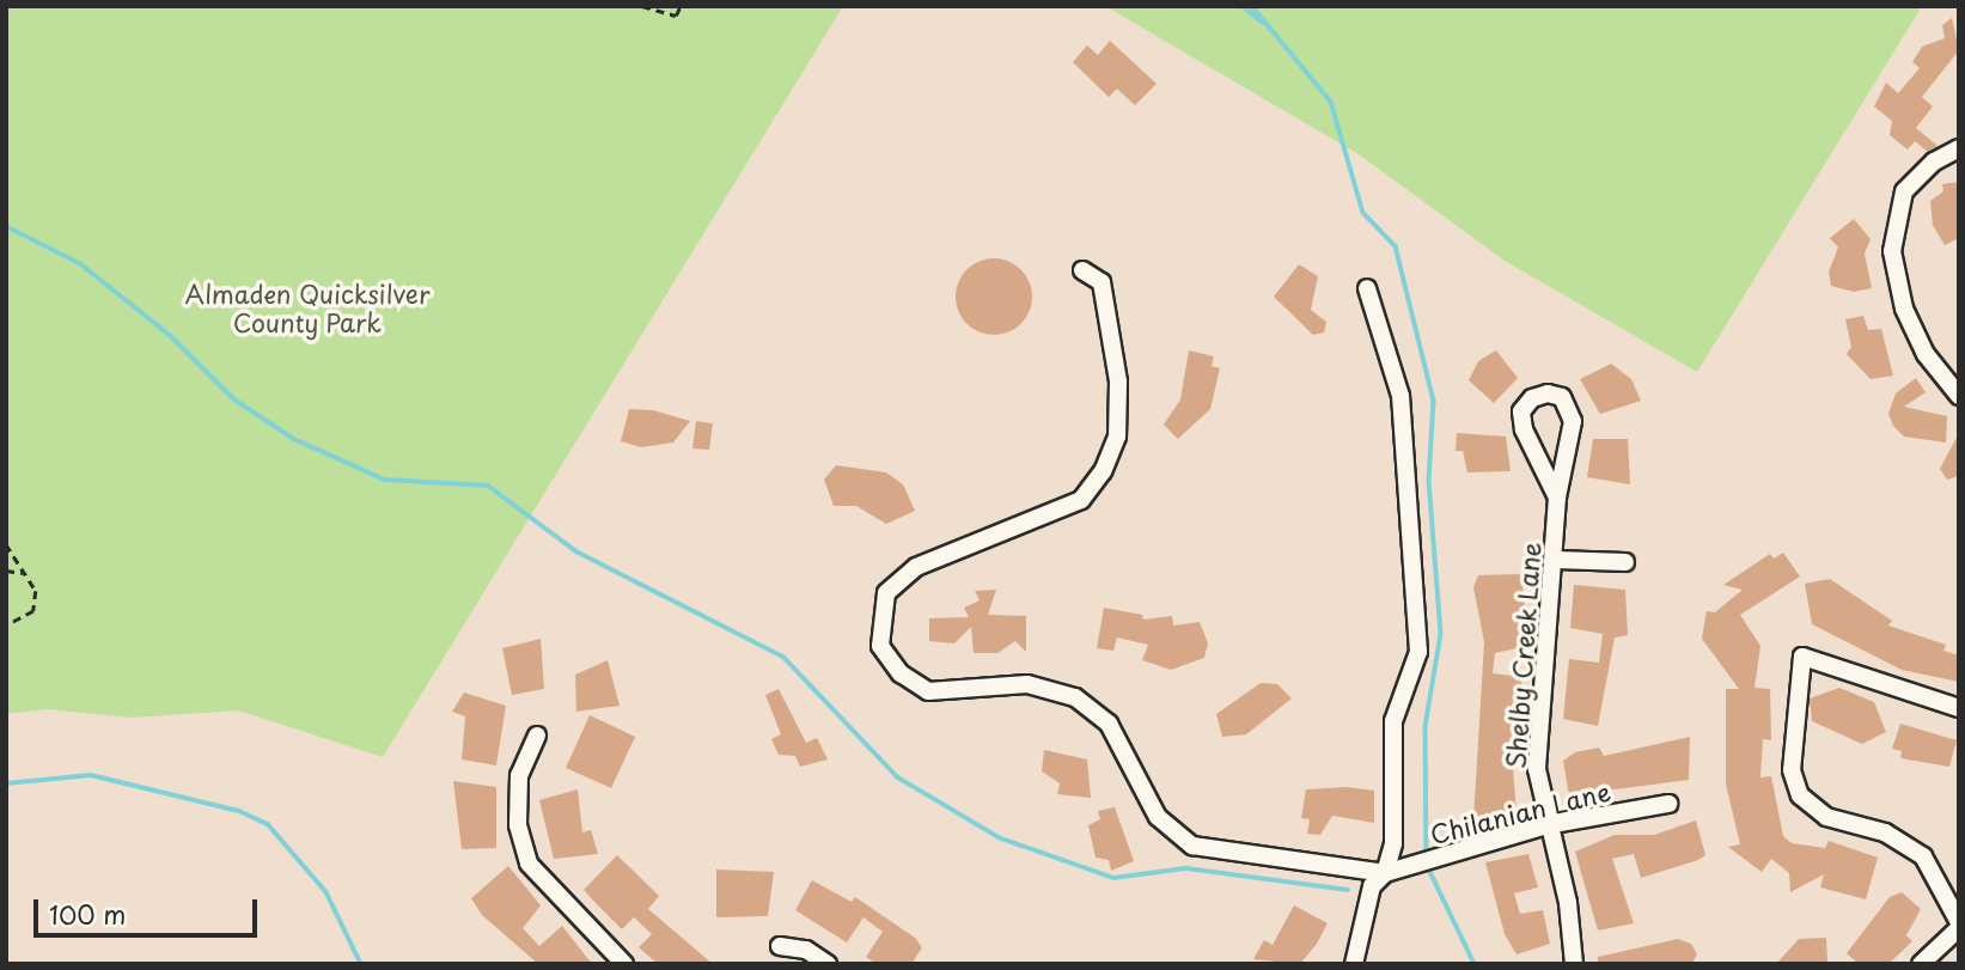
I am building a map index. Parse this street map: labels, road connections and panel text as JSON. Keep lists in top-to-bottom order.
{
  "streets": {
    "street": ["Shelby Creek Lane", "Chilanian Lane"]
  },
  "crossings": [
    ["Shelby Creek Lane", "Chilanian Lane"]
  ],
  "parks": ["Almaden Quicksilver County Park"],
  "scale_bar": "100 m"
}
